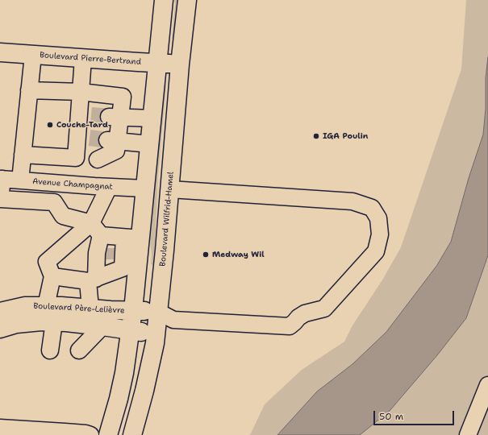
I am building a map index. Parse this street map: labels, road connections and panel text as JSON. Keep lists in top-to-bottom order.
{
  "streets": {
    "main road": ["Boulevard Pierre-Bertrand", "Boulevard Wilfrid-Hamel", "Boulevard Père-Lelièvre"],
    "street": ["Avenue Champagnat"]
  },
  "crossings": [
    ["Boulevard Pierre-Bertrand", "Boulevard Wilfrid-Hamel"],
    ["Boulevard Wilfrid-Hamel", "Boulevard Père-Lelièvre"]
  ],
  "places": ["Couche-Tard", "IGA Poulin", "Medway Wil"],
  "scale_bar": "50 m"
}
